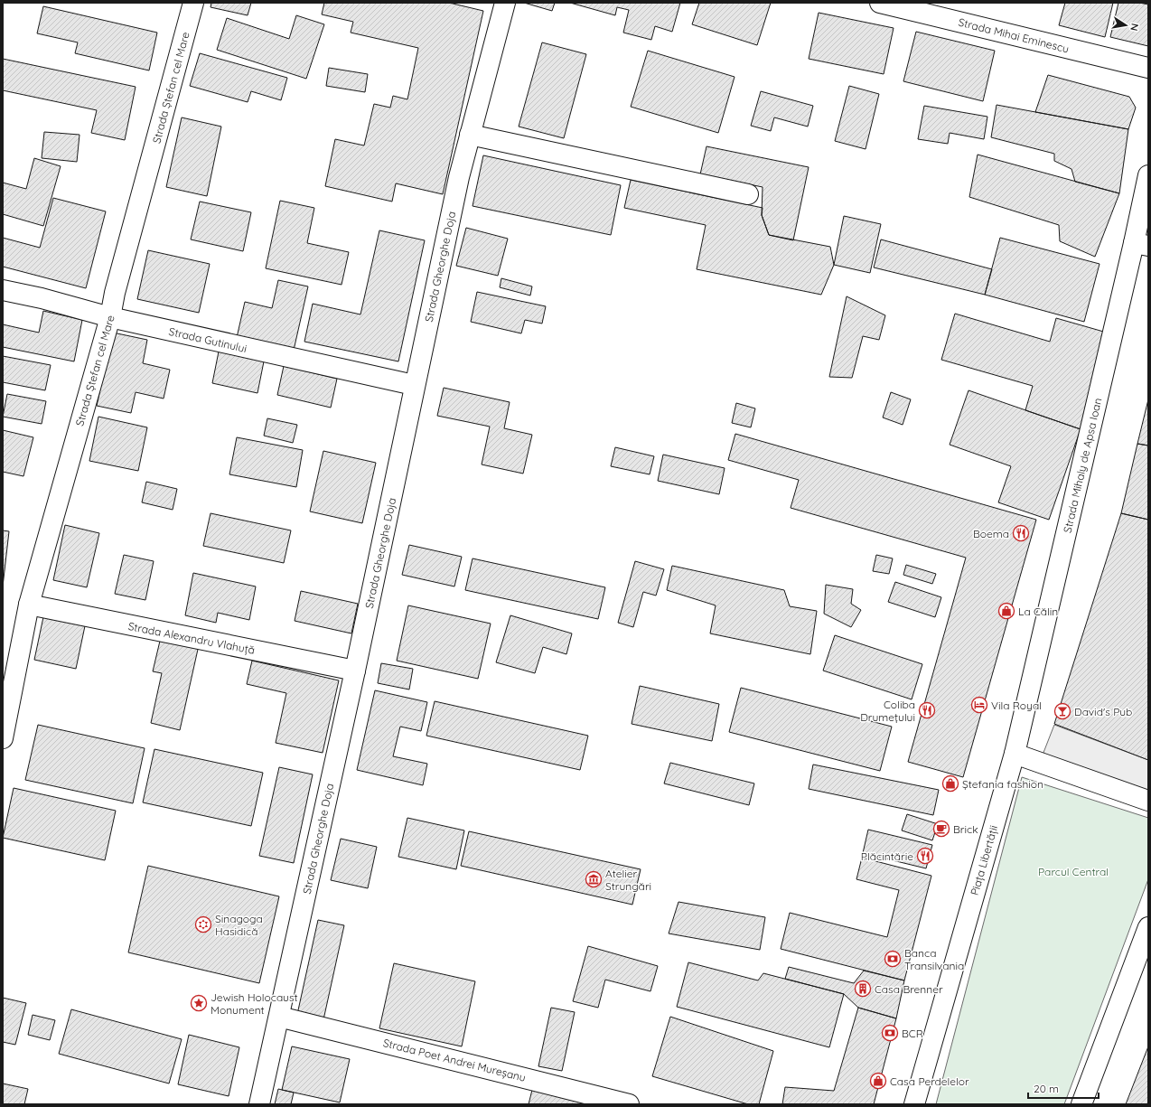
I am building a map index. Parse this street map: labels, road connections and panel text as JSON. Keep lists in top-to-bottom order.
{
  "streets": {
    "main road": [
      "Strada Mihai Eminescu",
      "Strada Ștefan cel Mare",
      "Strada Gheorghe Doja",
      "Strada Gutinului",
      "Strada Mihaly de Apsa Ioan",
      "Strada Alexandru Vlahuță",
      "Piața Libertății",
      "Strada Poet Andrei Mureșanu"
    ]
  },
  "crossings": [
    ["Strada Ștefan cel Mare", "Strada Gutinului"],
    ["Strada Ștefan cel Mare", "Strada Alexandru Vlahuță"],
    ["Strada Gheorghe Doja", "Strada Gutinului"],
    ["Strada Gheorghe Doja", "Strada Alexandru Vlahuță"],
    ["Strada Gheorghe Doja", "Strada Poet Andrei Mureșanu"],
    ["Strada Mihaly de Apsa Ioan", "Piața Libertății"]
  ],
  "parks": ["Parcul Central"],
  "places": {
    "restaurant": ["Boema", "Coliba Drumețului", "Plăcintărie"],
    "shop": ["La Călin", "Ștefania fashion", "Casa Perdelelor"],
    "hotel": ["Vila Royal"],
    "bar": ["David's Pub"],
    "cafe": ["Brick"],
    "museum": ["Atelier Strungări"],
    "synagogue": ["Sinagoga Hasidică"],
    "bank": ["Banca Transilvania", "BCR"],
    "building": ["Casa Brenner"],
    "place": ["Jewish Holocaust Monument"]
  },
  "scale_bar": "20 m",
  "north": "right"
}
